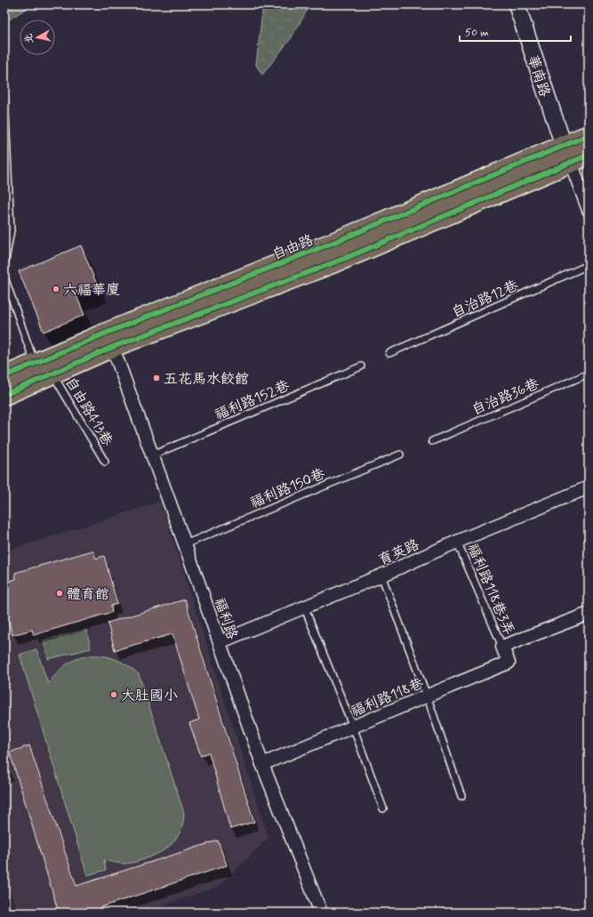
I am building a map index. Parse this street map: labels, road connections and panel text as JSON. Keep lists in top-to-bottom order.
{
  "streets": {
    "main road": ["自由路"],
    "street": [
      "華南路",
      "育英路",
      "福利路",
      "福利路118巷"
    ],
    "lane": [
      "自治路12巷",
      "自治路36巷",
      "福利路152巷",
      "自由路413巷",
      "福利路150巷",
      "福利路118巷3弄"
    ]
  },
  "crossings": [
    ["華南路", "自由路"],
    ["自由路", "自由路413巷"],
    ["自由路", "福利路"],
    ["福利路152巷", "福利路"],
    ["福利路150巷", "福利路"],
    ["育英路", "福利路118巷3弄"],
    ["育英路", "福利路"],
    ["福利路118巷3弄", "福利路118巷"],
    ["福利路", "福利路118巷"]
  ],
  "places": [
    "六福華廈",
    "五花馬水餃館",
    "體育館",
    "大肚國小"
  ],
  "scale_bar": "50 m",
  "north": "left"
}
